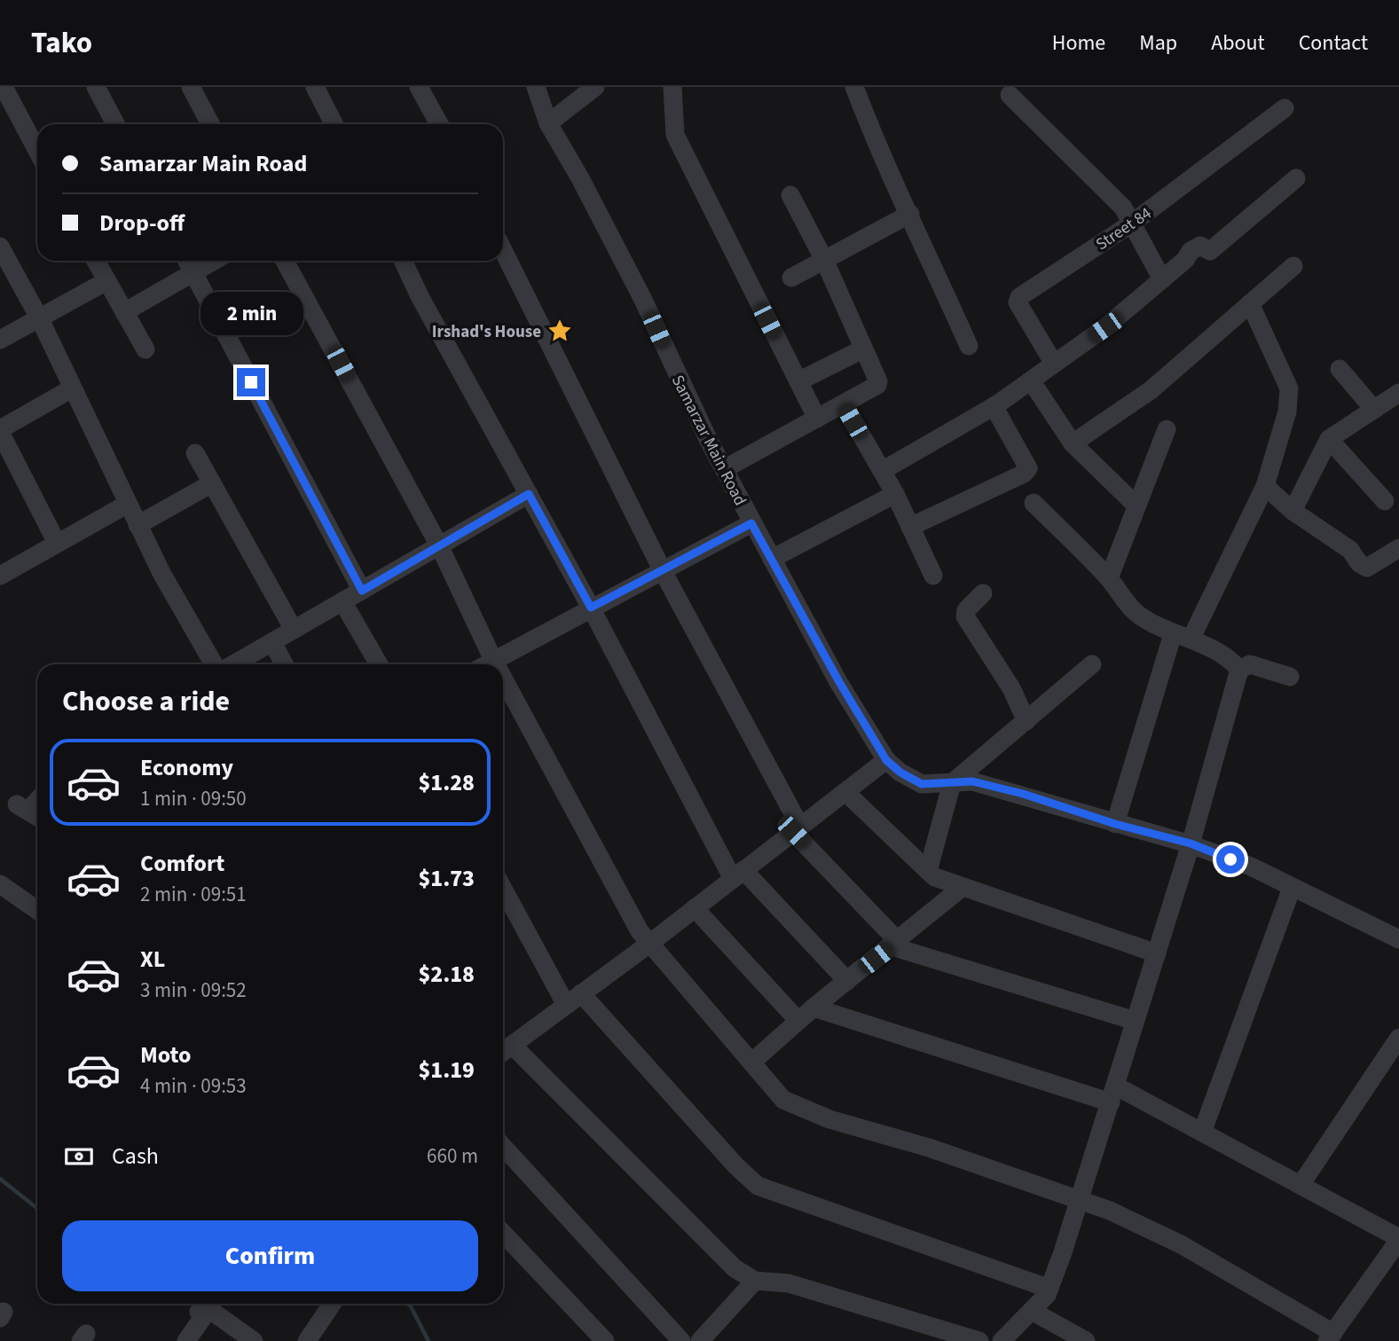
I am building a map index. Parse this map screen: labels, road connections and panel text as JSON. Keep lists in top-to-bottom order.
{
  "streets": {
    "street": ["Street 84", "Samarzar Main Road"]
  },
  "places": {
    "place": ["Irshad's House"]
  },
  "page": {
    "header": "Tako",
    "nav": [
      "Home",
      "Map",
      "About",
      "Contact"
    ],
    "banner": ["Samarzar Main Road", "Drop-off"],
    "bubble": "2 min",
    "heading": "Choose a ride",
    "list": [
      {
        "name": "Economy",
        "note": "1 min · 09:50",
        "value": "$1.28"
      },
      {
        "name": "Comfort",
        "note": "2 min · 09:51",
        "value": "$1.73"
      },
      {
        "name": "XL",
        "note": "3 min · 09:52",
        "value": "$2.18"
      },
      {
        "name": "Moto",
        "note": "4 min · 09:53",
        "value": "$1.19"
      }
    ],
    "pay": ["Cash", "660 m"],
    "buttons": "Confirm"
  }
}
